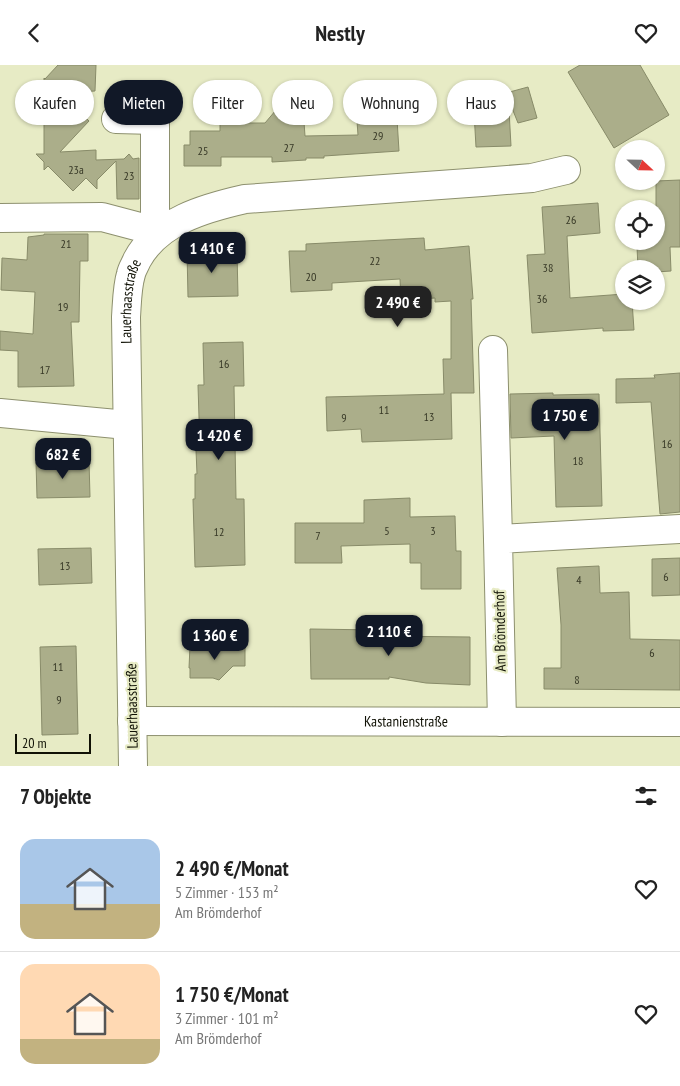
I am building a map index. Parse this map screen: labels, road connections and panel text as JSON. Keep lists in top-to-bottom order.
{
  "streets": {
    "street": ["Lauerhaasstraße", "Am Brömderhof", "Kastanienstraße"]
  },
  "crossings": [
    ["Lauerhaasstraße", "Kastanienstraße"],
    ["Am Brömderhof", "Kastanienstraße"]
  ],
  "house_numbers": [
    "29",
    "27",
    "25",
    "23a",
    "23",
    "26",
    "21",
    "22",
    "38",
    "20",
    "36",
    "19",
    "16",
    "17",
    "11",
    "13",
    "9",
    "16",
    "18",
    "5",
    "3",
    "12",
    "7",
    "13",
    "6",
    "4",
    "6",
    "11",
    "8",
    "9"
  ],
  "scale_bar": "20 m",
  "north": "right",
  "page": {
    "header": "Nestly",
    "chip": [
      "Kaufen",
      "Mieten",
      "Filter",
      "Neu",
      "Wohnung",
      "Haus"
    ],
    "price": [
      "1 410 €",
      "2 490 €",
      "1 750 €",
      "1 420 €",
      "682 €",
      "2 110 €",
      "1 360 €"
    ],
    "scale": "20 m",
    "heading": "7 Objekte",
    "list": [
      {
        "name": "2 490 €/Monat",
        "note": "5 Zimmer · 153 m² · Am Brömderhof"
      },
      {
        "name": "1 750 €/Monat",
        "note": "3 Zimmer · 101 m² · Am Brömderhof"
      }
    ]
  }
}
